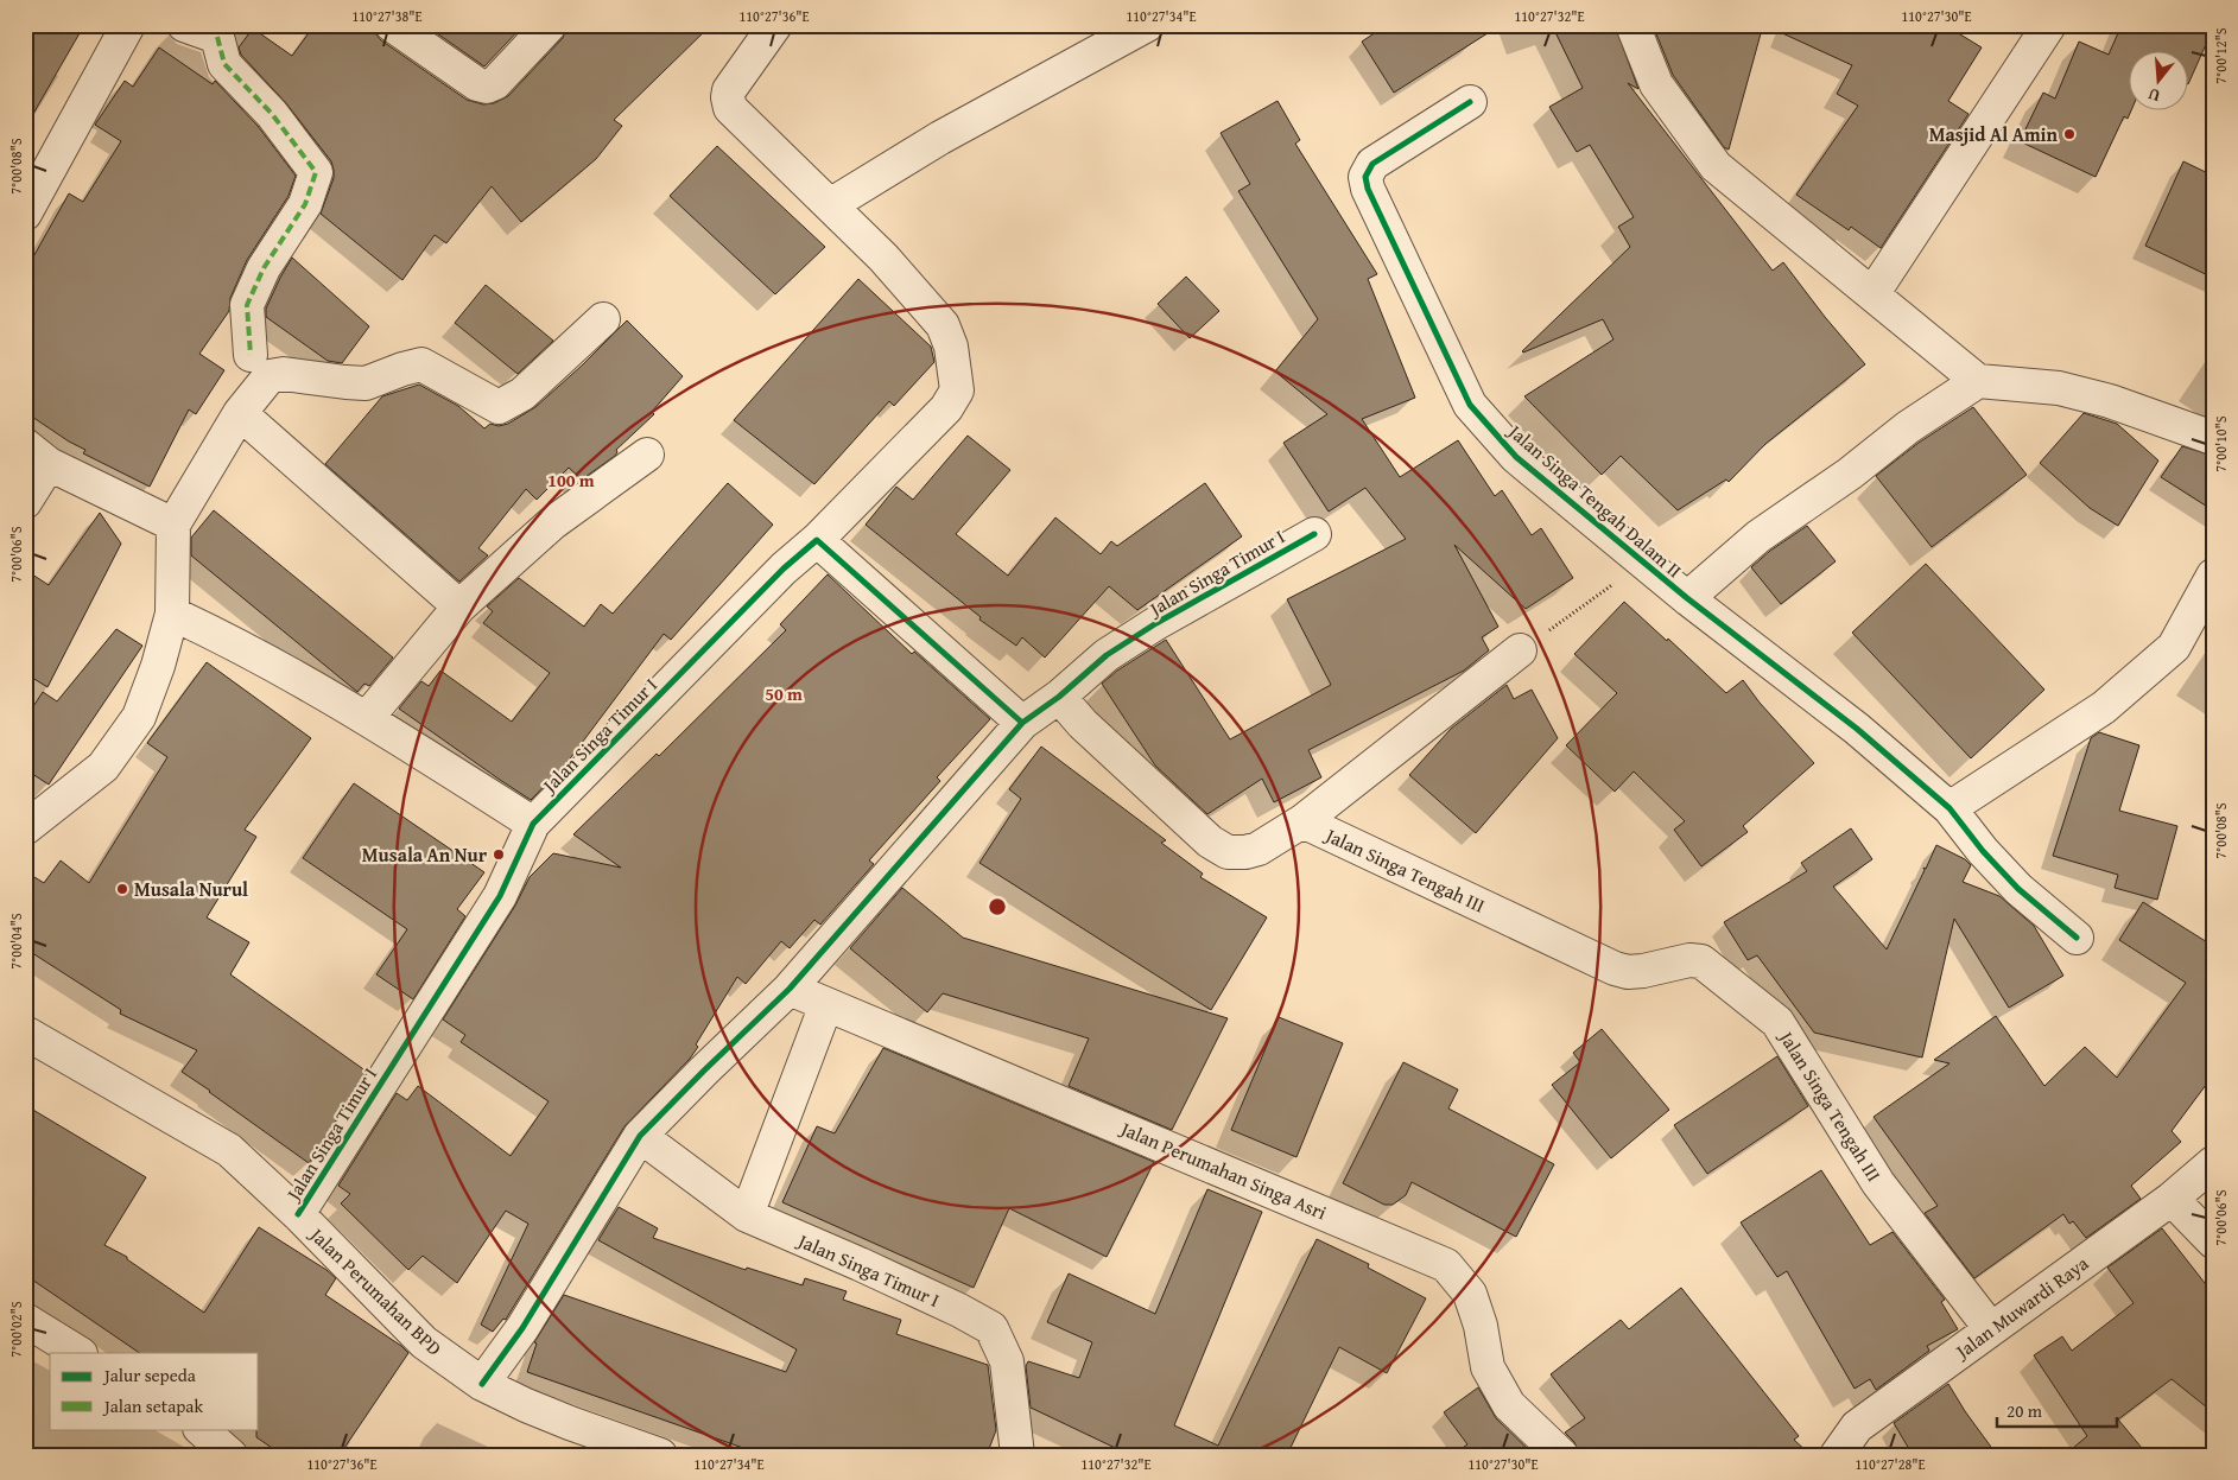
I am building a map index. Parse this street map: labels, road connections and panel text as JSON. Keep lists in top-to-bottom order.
{
  "streets": {
    "street": [
      "Jalan Singa Tengah Dalam II",
      "Jalan Singa Timur I",
      "Jalan Singa Tengah III",
      "Jalan Perumahan Singa Asri",
      "Jalan Perumahan BPD",
      "Jalan Muwardi Raya"
    ]
  },
  "crossings": [
    ["Jalan Singa Timur I", "Jalan Singa Tengah III"],
    ["Jalan Singa Timur I", "Jalan Perumahan Singa Asri"],
    ["Jalan Singa Timur I", "Jalan Perumahan BPD"],
    ["Jalan Singa Tengah III", "Jalan Muwardi Raya"]
  ],
  "places": ["Masjid Al Amin", "Musala An Nur", "Musala Nurul"],
  "legend": ["Jalur sepeda", "Jalan setapak"],
  "scale_bar": "20 m",
  "north": "bottom",
  "coordinates": [
    "110°27'38\"E",
    "110°27'36\"E",
    "110°27'34\"E",
    "110°27'32\"E",
    "110°27'30\"E",
    "7°00'12\"S",
    "7°00'08\"S",
    "7°00'10\"S",
    "7°00'06\"S",
    "7°00'04\"S",
    "7°00'02\"S",
    "110°27'28\"E"
  ],
  "rings": ["100 m", "50 m"]
}
